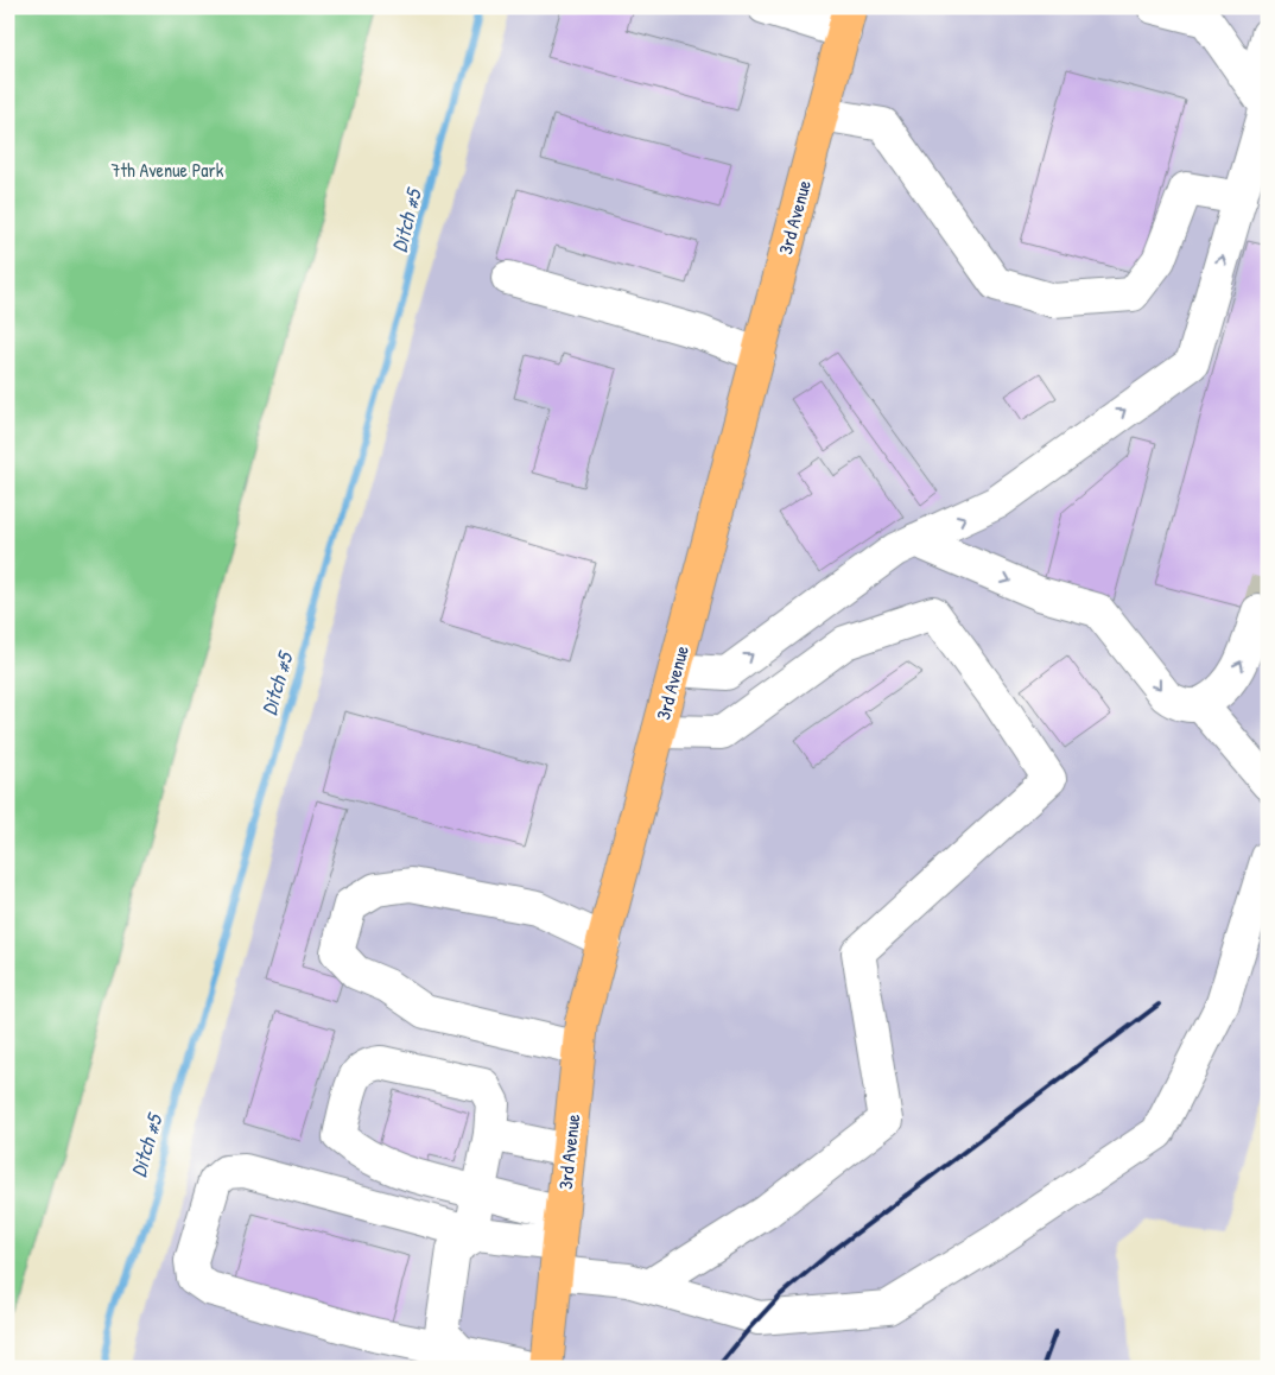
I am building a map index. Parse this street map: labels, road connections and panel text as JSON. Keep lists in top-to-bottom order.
{
  "streets": {
    "main road": ["3rd Avenue"]
  },
  "water": ["Ditch #5"],
  "parks": ["7th Avenue Park"]
}
